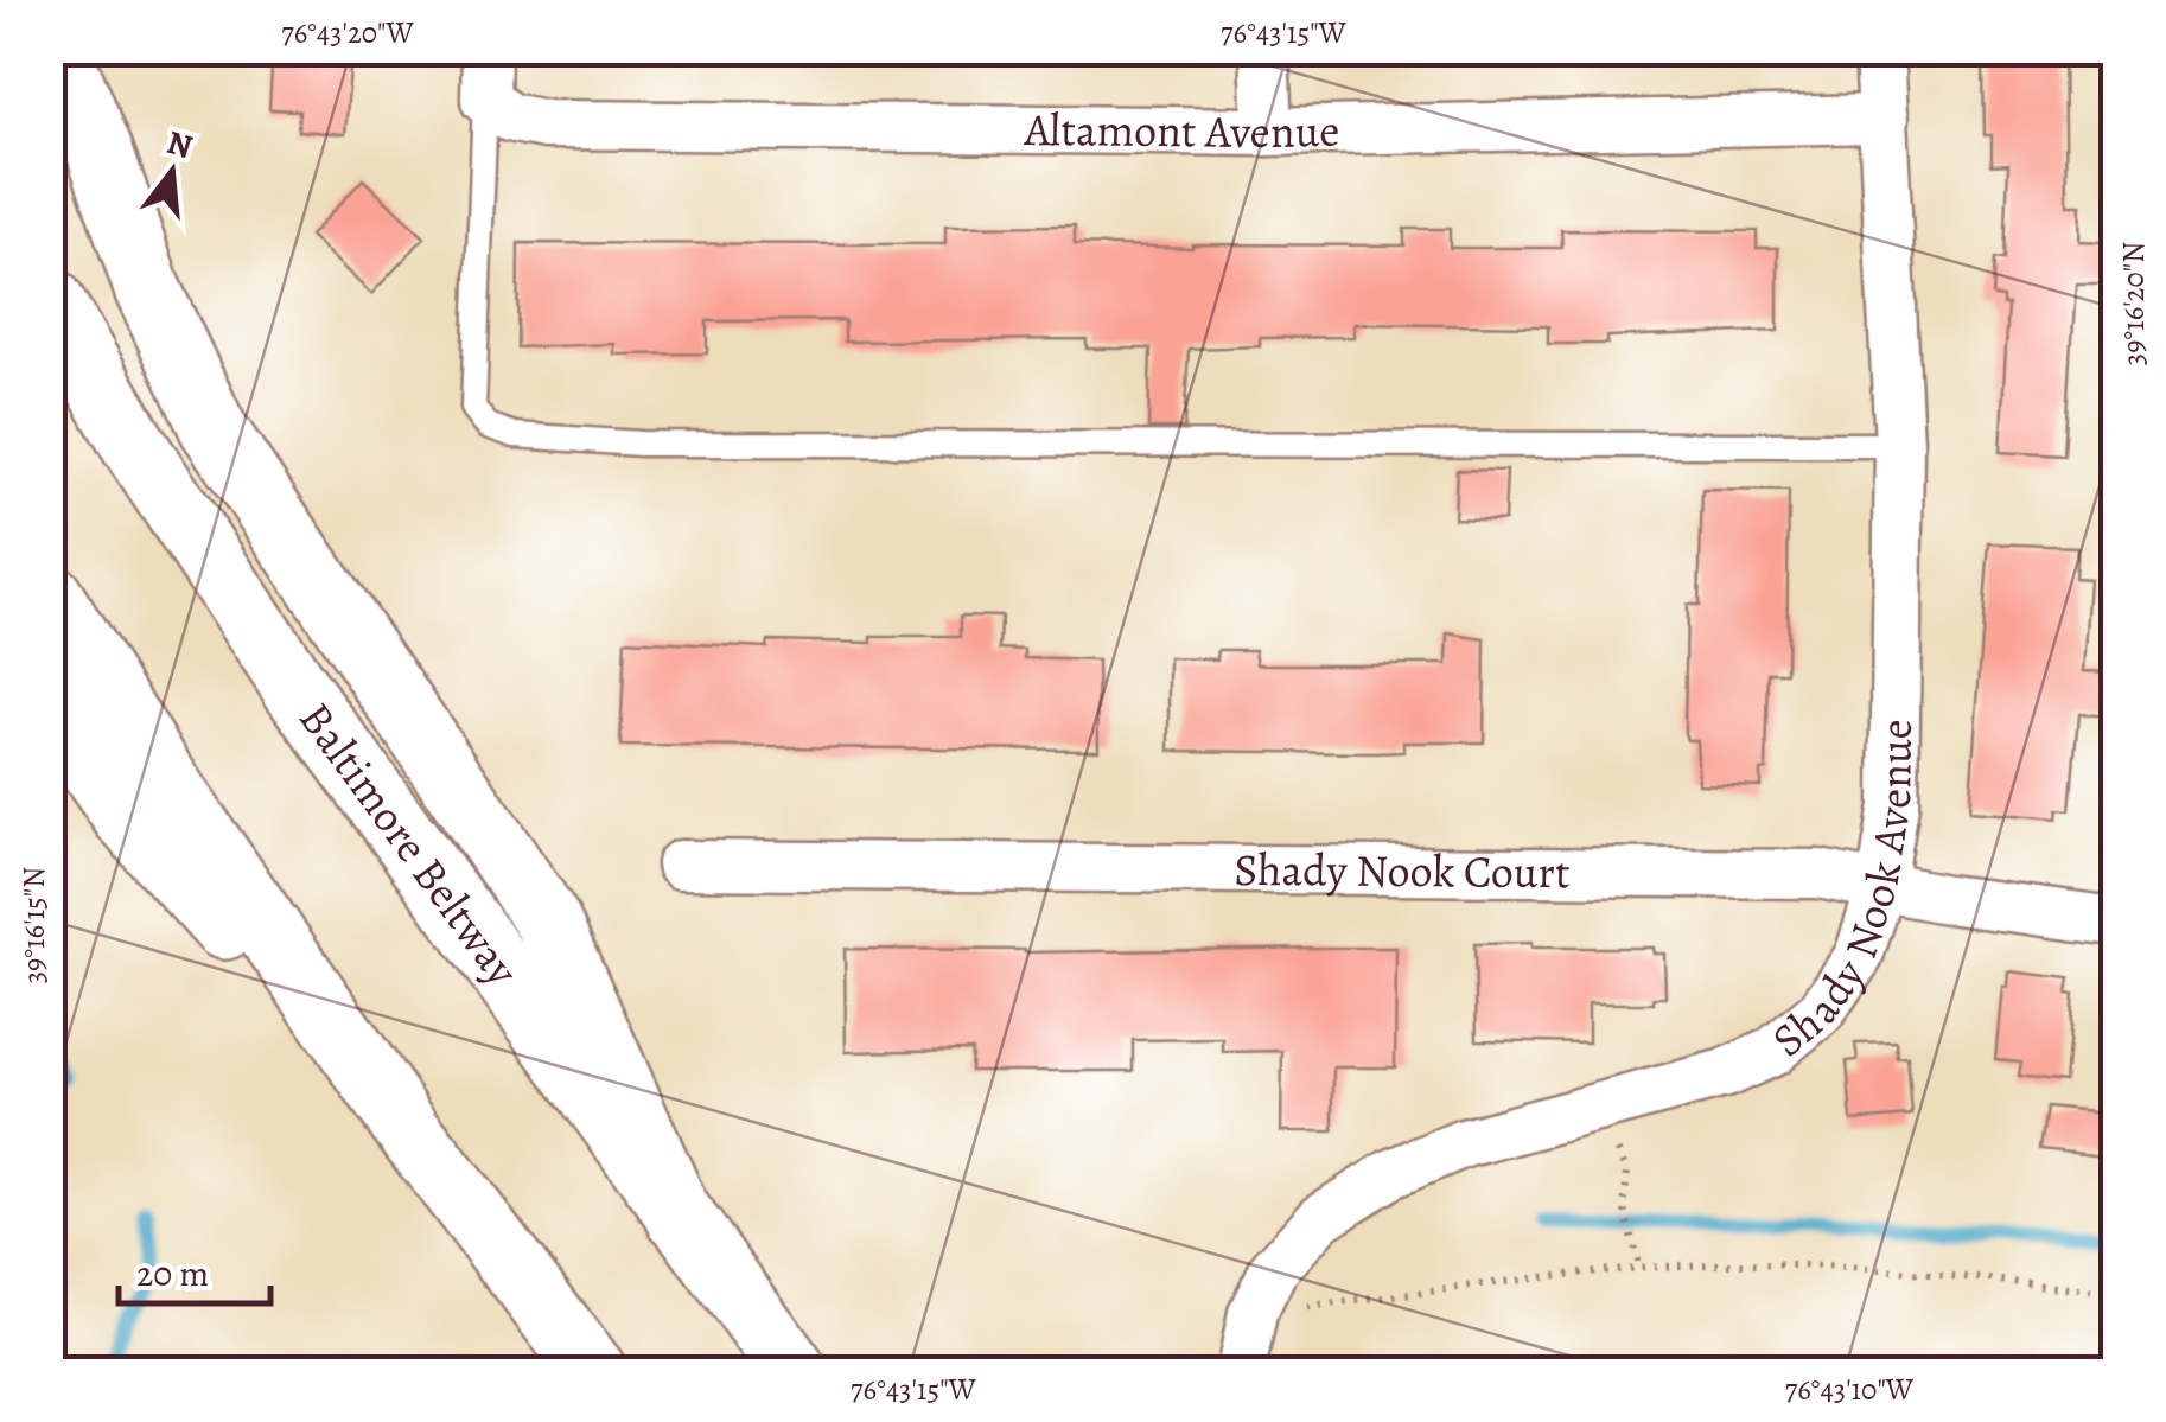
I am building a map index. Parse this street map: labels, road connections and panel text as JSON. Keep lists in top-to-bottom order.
{
  "streets": {
    "highway": ["Baltimore Beltway"],
    "street": ["Altamont Avenue", "Shady Nook Court", "Shady Nook Avenue"]
  },
  "crossings": [
    ["Altamont Avenue", "Shady Nook Avenue"],
    ["Shady Nook Court", "Shady Nook Avenue"]
  ],
  "scale_bar": "20 m",
  "north": "top",
  "coordinates": [
    "76°43'20\"W",
    "76°43'15\"W",
    "39°16'20\"N",
    "39°16'15\"N",
    "76°43'10\"W"
  ]
}
